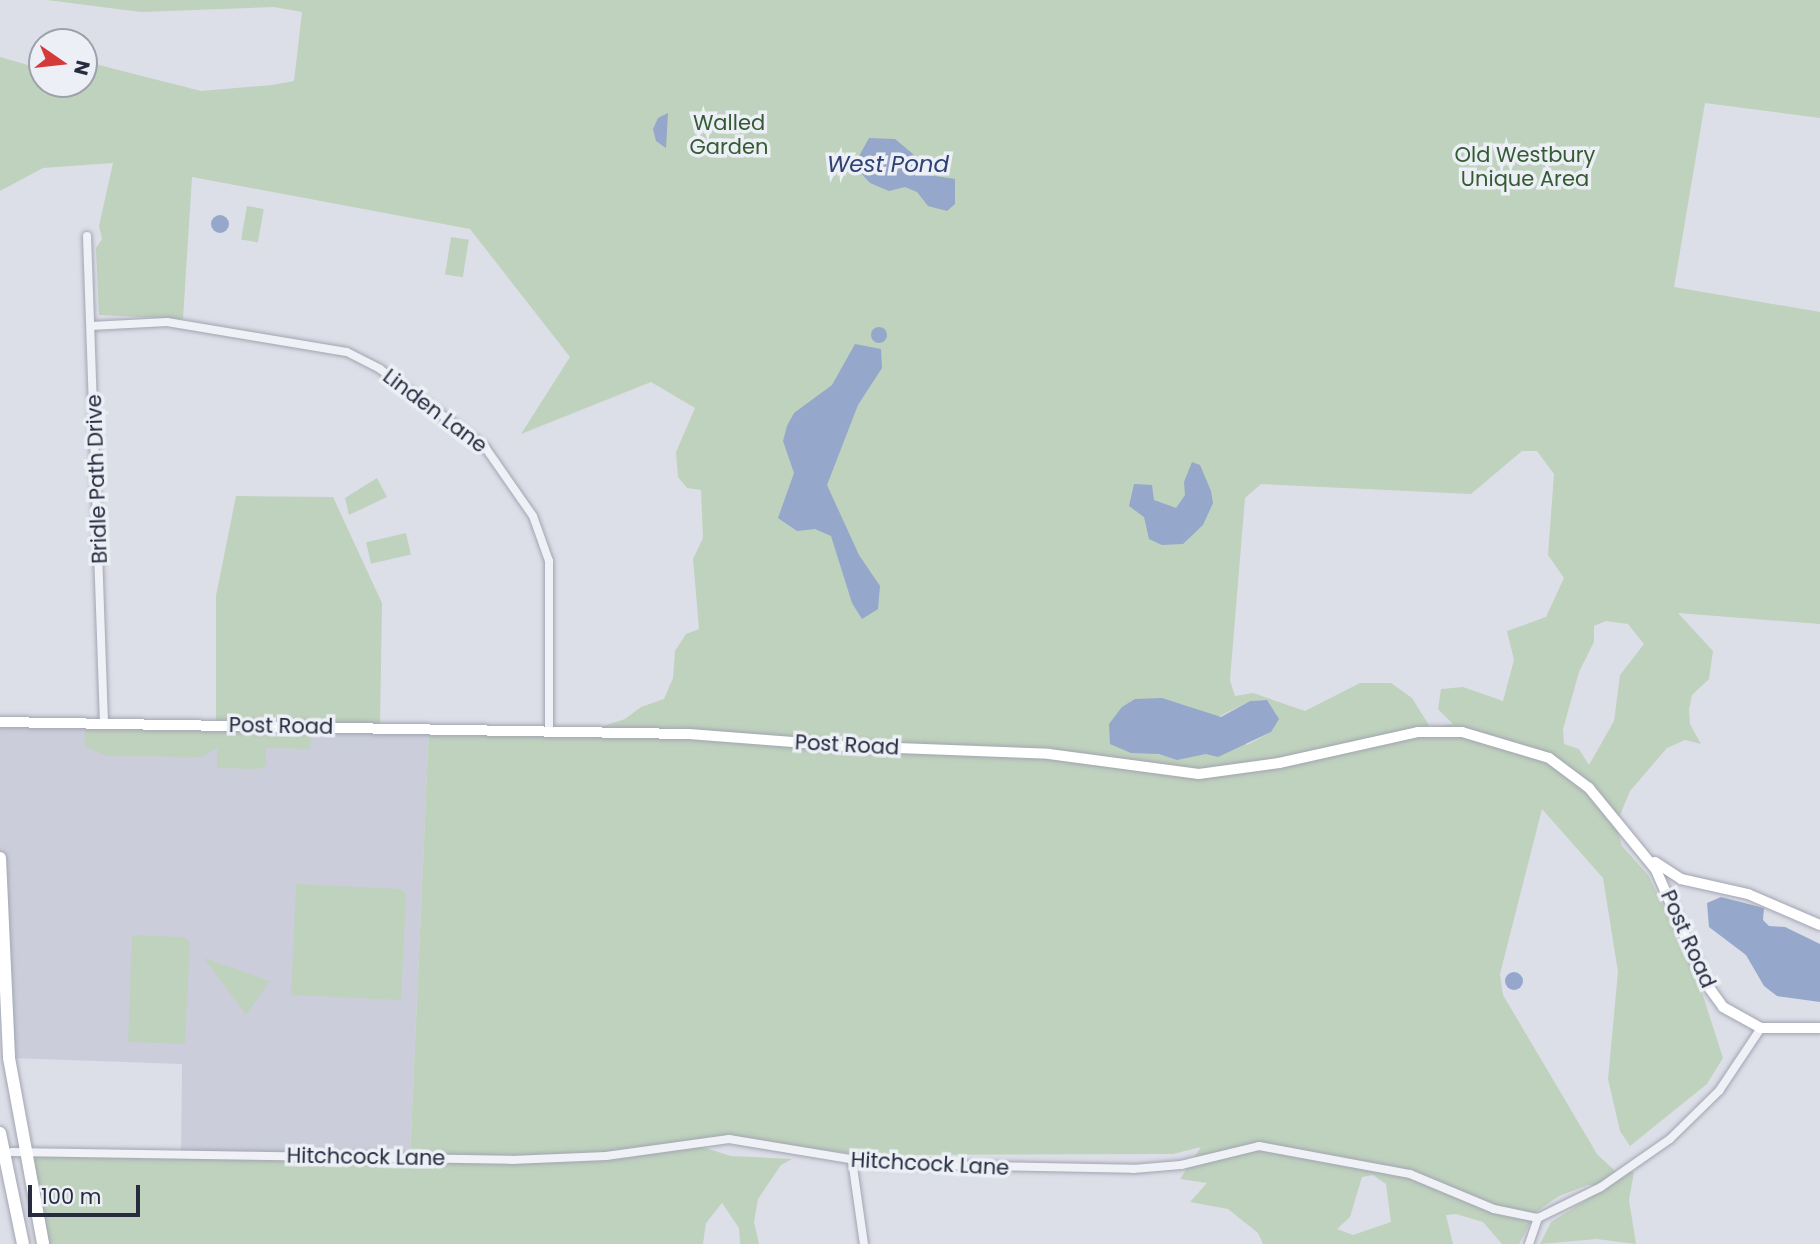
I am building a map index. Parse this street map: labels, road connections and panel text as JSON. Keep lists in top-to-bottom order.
{
  "streets": {
    "main road": ["Post Road"],
    "street": ["Linden Lane", "Bridle Path Drive", "Hitchcock Lane"]
  },
  "crossings": [
    ["Linden Lane", "Bridle Path Drive"],
    ["Linden Lane", "Post Road"],
    ["Bridle Path Drive", "Post Road"]
  ],
  "water": ["West Pond"],
  "parks": ["Walled Garden", "Old Westbury Unique Area"],
  "scale_bar": "100 m",
  "north": "right"
}
